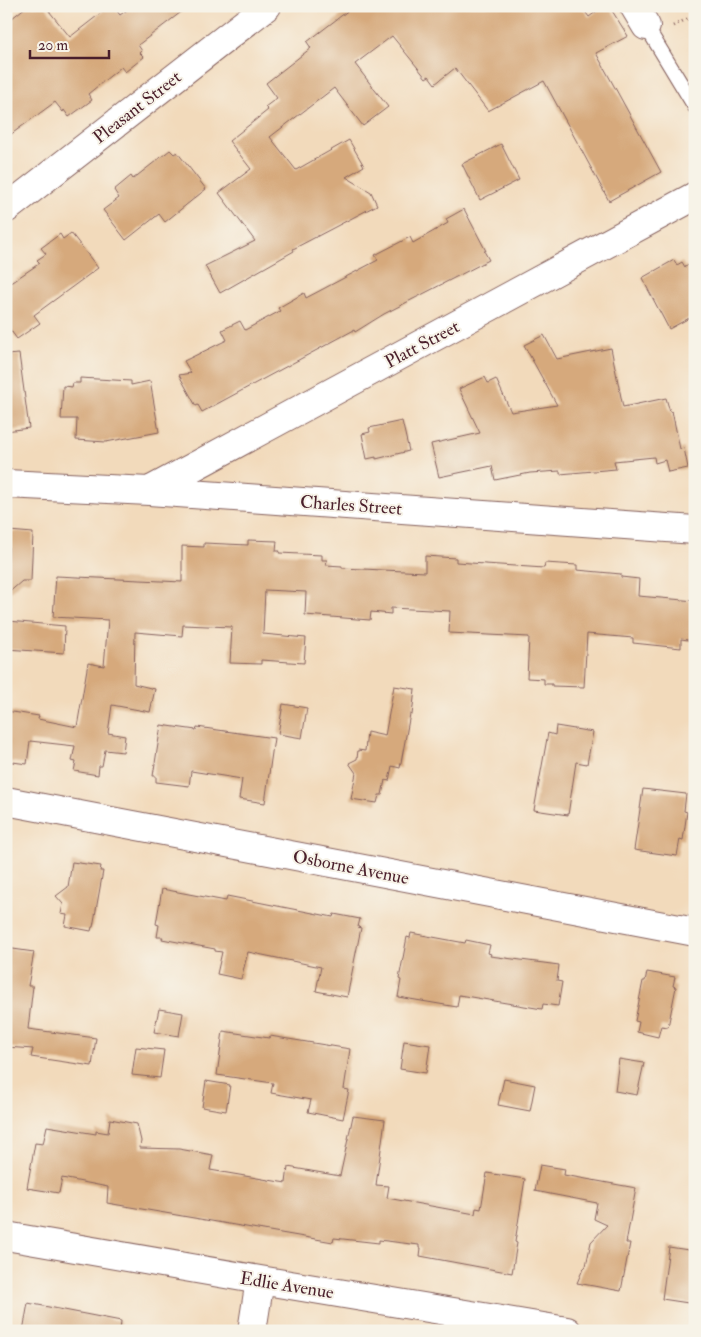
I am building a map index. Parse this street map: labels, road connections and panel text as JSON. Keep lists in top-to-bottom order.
{
  "streets": {
    "street": [
      "Pleasant Street",
      "Platt Street",
      "Charles Street",
      "Osborne Avenue",
      "Edlie Avenue"
    ]
  },
  "crossings": [
    ["Platt Street", "Charles Street"]
  ],
  "scale_bar": "20 m"
}
